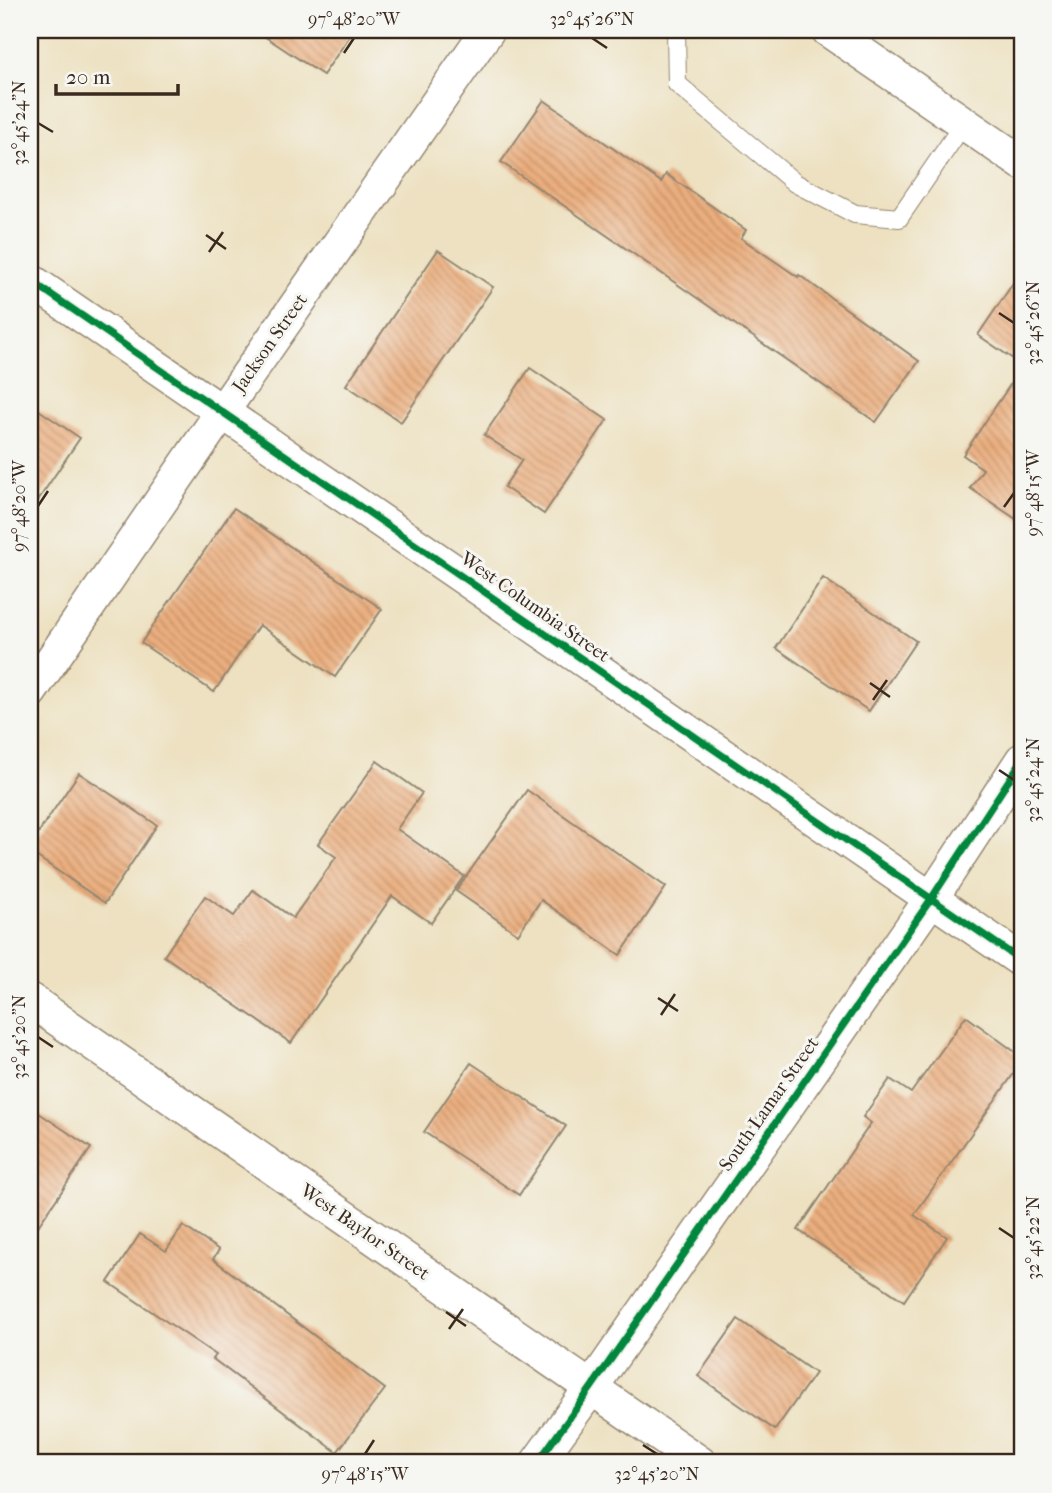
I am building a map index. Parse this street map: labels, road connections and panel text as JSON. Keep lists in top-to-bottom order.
{
  "streets": {
    "street": [
      "Jackson Street",
      "West Columbia Street",
      "South Lamar Street",
      "West Baylor Street"
    ]
  },
  "crossings": [
    ["Jackson Street", "West Columbia Street"],
    ["West Columbia Street", "South Lamar Street"],
    ["South Lamar Street", "West Baylor Street"]
  ],
  "scale_bar": "20 m",
  "coordinates": [
    "97°48'20\"W",
    "32°45'26\"N",
    "32°45'24\"N",
    "97°48'15\"W",
    "32°45'20\"N",
    "32°45'22\"N"
  ]
}
